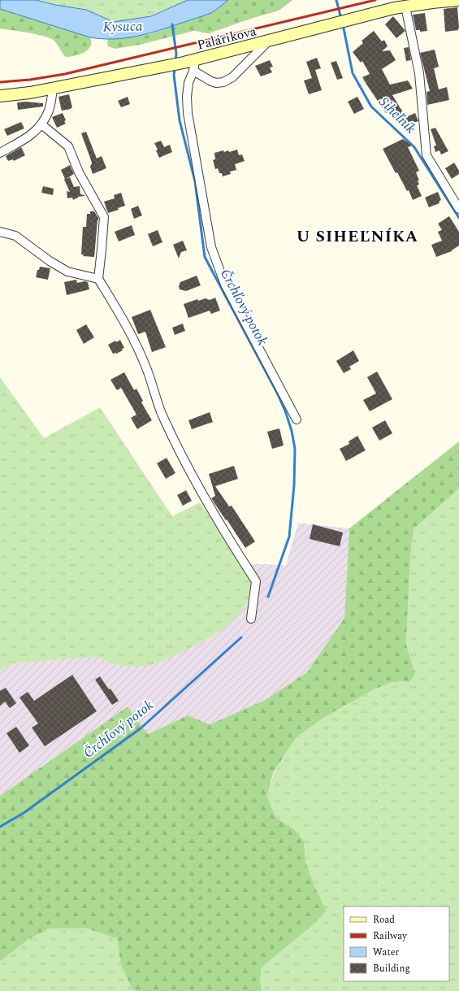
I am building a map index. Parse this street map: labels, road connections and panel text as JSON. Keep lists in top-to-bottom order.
{
  "streets": {
    "main road": ["Palárikova"]
  },
  "districts": ["U SIHEĽNÍKA"],
  "water": ["Kysuca", "Siheľník", "Črchľový potok"],
  "legend": [
    "Road",
    "Railway",
    "Water",
    "Building"
  ]
}
